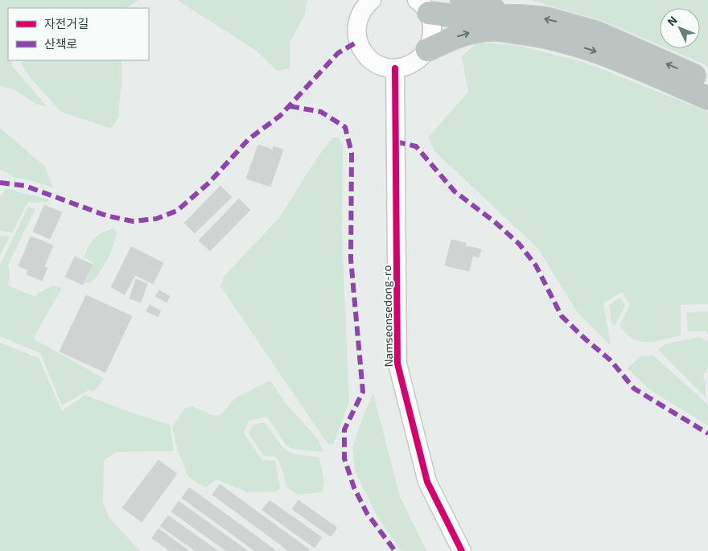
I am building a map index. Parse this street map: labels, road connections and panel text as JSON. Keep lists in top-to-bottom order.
{
  "streets": {
    "street": ["Namseonsedong-ro"]
  },
  "legend": ["자전거길", "산책로"],
  "north": "top left"
}
